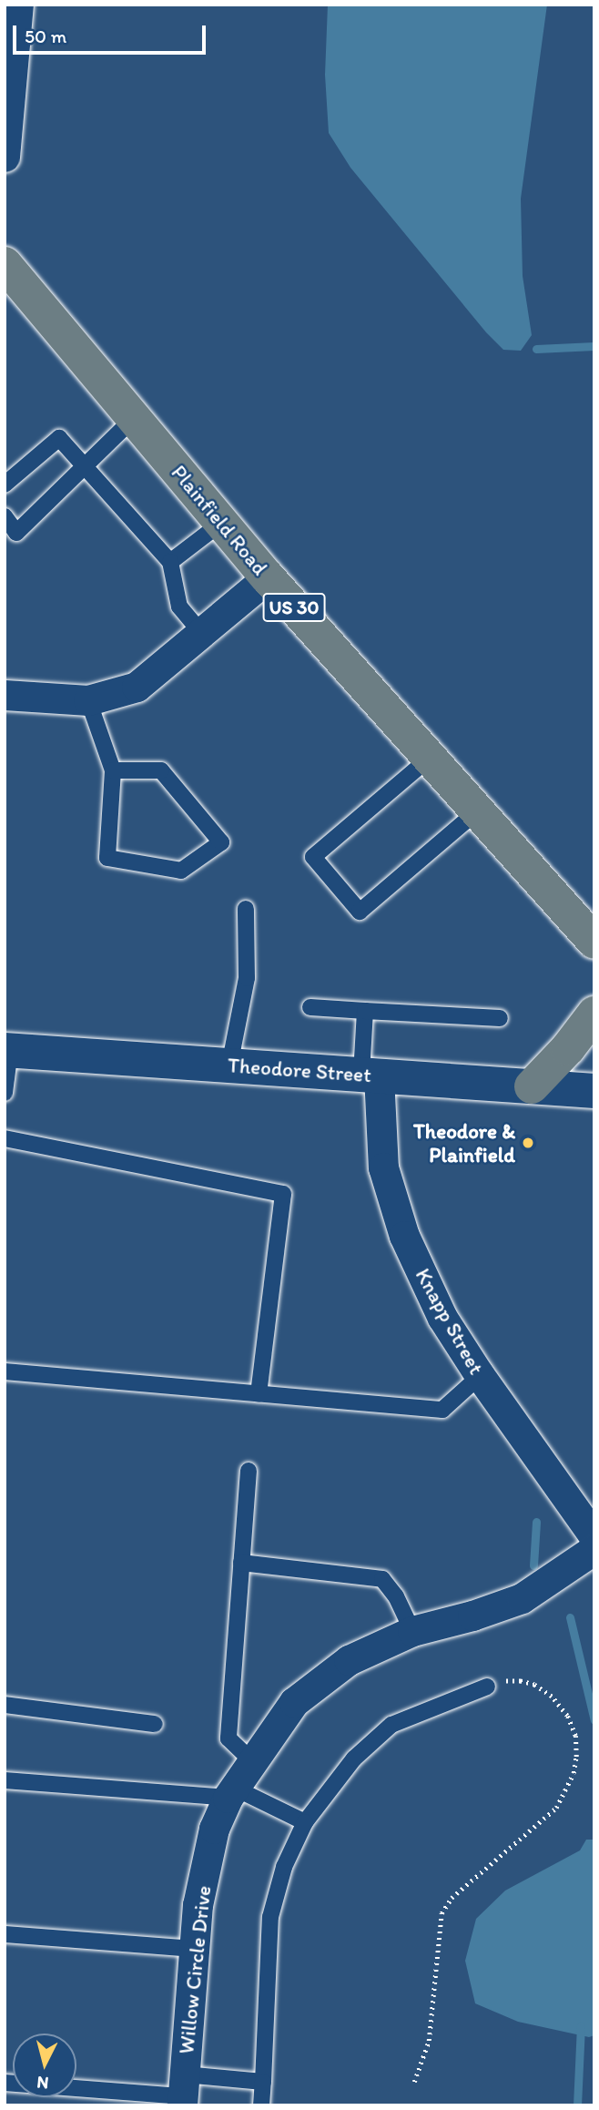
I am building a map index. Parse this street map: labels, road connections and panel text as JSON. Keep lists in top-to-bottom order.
{
  "streets": {
    "main road": ["Plainfield Road", "US 30", "Theodore Street"],
    "street": ["Knapp Street", "Willow Circle Drive"]
  },
  "crossings": [
    ["Theodore Street", "Knapp Street"]
  ],
  "places": ["Theodore & Plainfield"],
  "scale_bar": "50 m",
  "north": "bottom"
}
